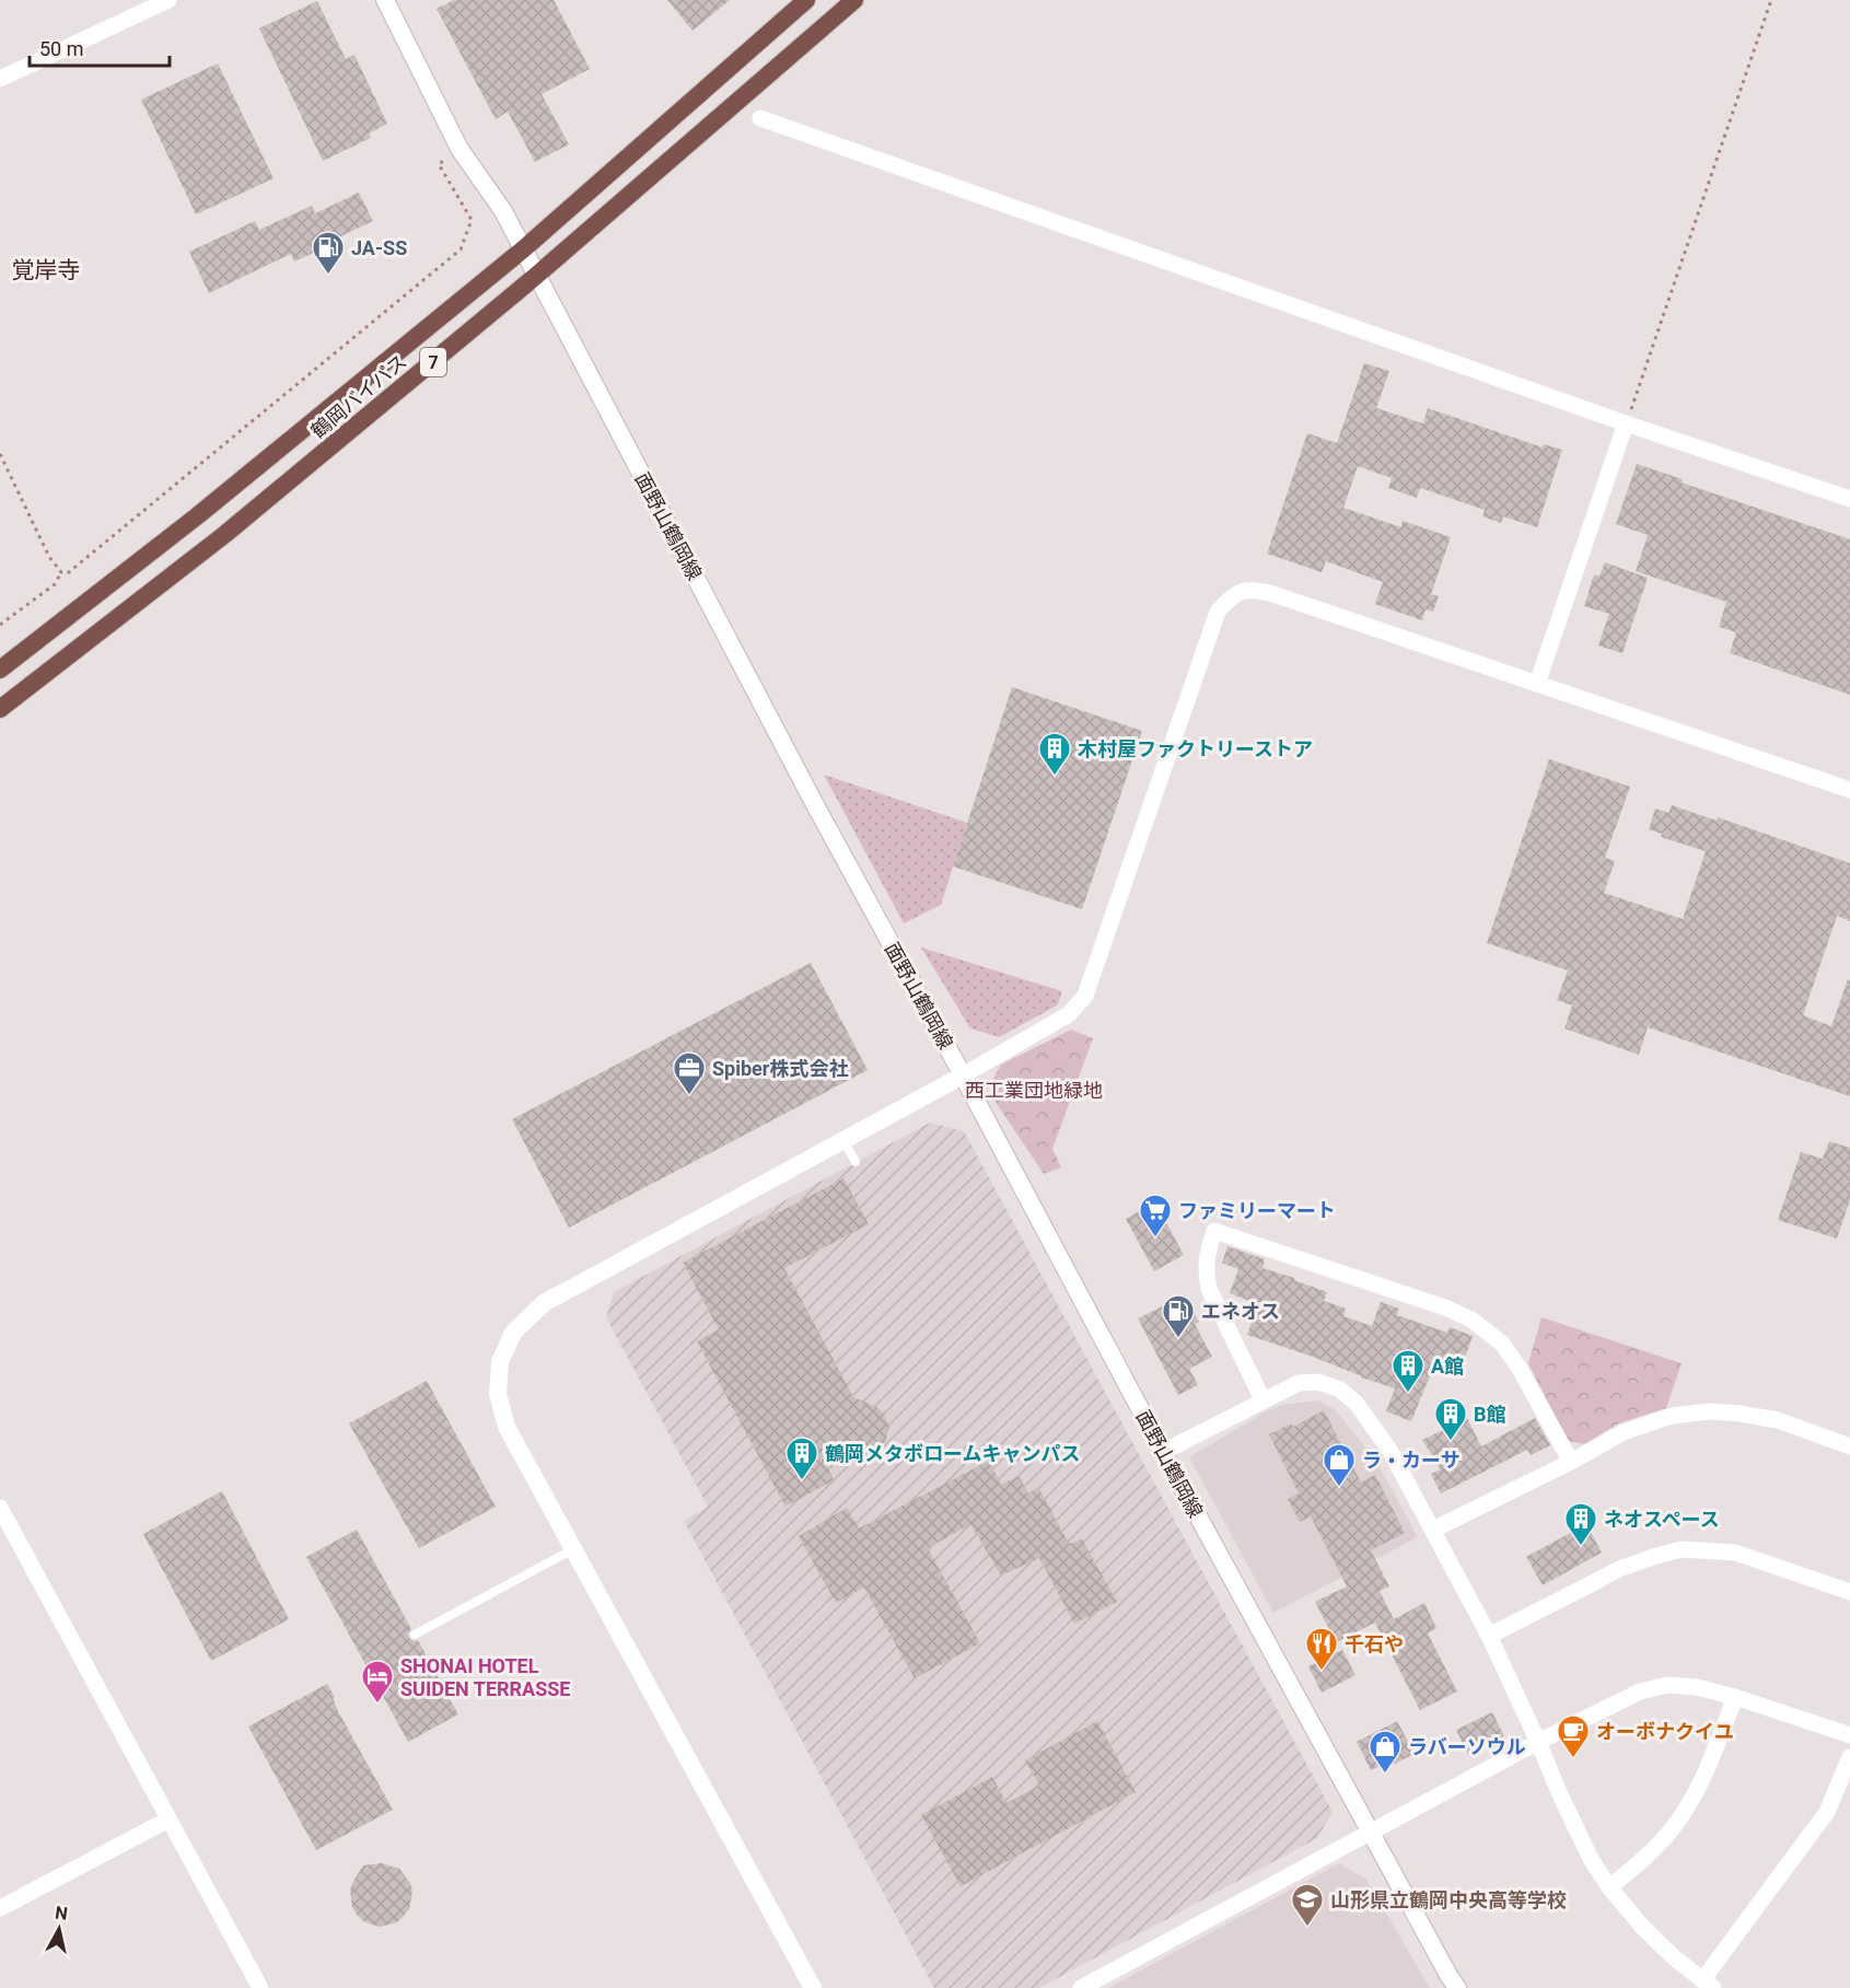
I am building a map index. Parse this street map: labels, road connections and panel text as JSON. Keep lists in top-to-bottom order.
{
  "streets": {
    "highway": ["7", "鶴岡バイパス"],
    "main road": ["面野山鶴岡線"]
  },
  "crossings": [
    ["鶴岡バイパス", "面野山鶴岡線"]
  ],
  "districts": ["覚岸寺"],
  "parks": ["西工業団地緑地"],
  "places": {
    "fuel station": ["JA-SS", "エネオス"],
    "building": [
      "木村屋ファクトリーストア",
      "A館",
      "B館",
      "鶴岡メタボロームキャンパス",
      "ネオスペース"
    ],
    "office": ["Spiber株式会社"],
    "supermarket": ["ファミリーマート"],
    "shop": ["ラ・カーサ", "ラバーソウル"],
    "restaurant": ["千石や"],
    "hotel": ["SHONAI HOTEL SUIDEN TERRASSE"],
    "cafe": ["オーボナクイユ"],
    "school or university": ["山形県立鶴岡中央高等学校"]
  },
  "scale_bar": "50 m",
  "north": "top"
}
